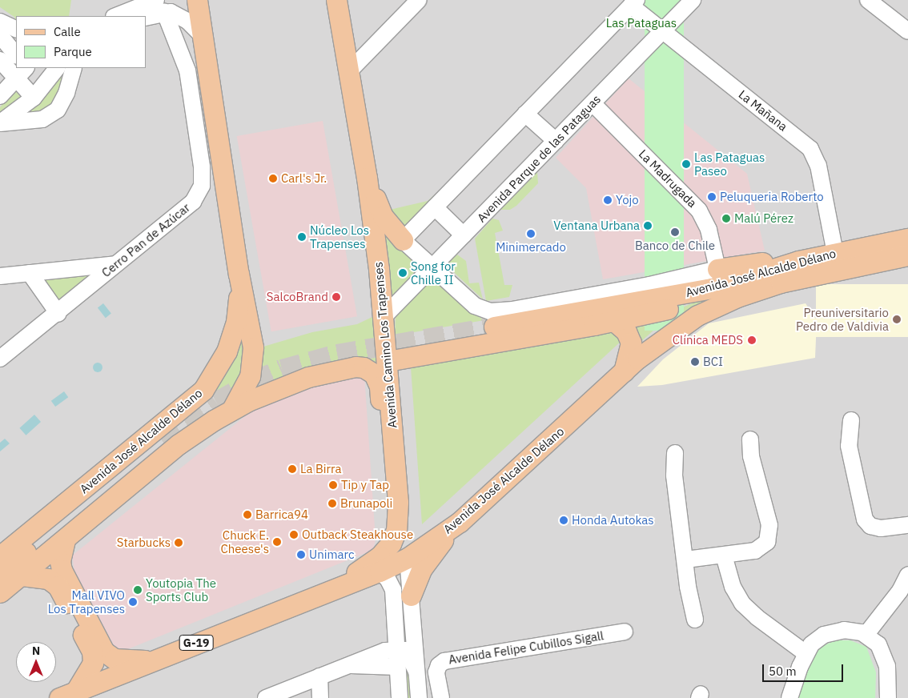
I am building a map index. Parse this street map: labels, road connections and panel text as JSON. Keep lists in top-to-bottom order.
{
  "streets": {
    "main road": ["Avenida José Alcalde Délano", "Avenida Camino Los Trapenses", "G-19"],
    "street": [
      "La Mañana",
      "Avenida Parque de las Pataguas",
      "La Madrugada",
      "Cerro Pan de Azúcar",
      "Avenida Felipe Cubillos Sigall"
    ]
  },
  "crossings": [
    ["La Mañana", "Avenida Parque de las Pataguas"],
    ["La Mañana", "Avenida José Alcalde Délano"],
    ["Avenida Parque de las Pataguas", "La Madrugada"],
    ["Avenida Parque de las Pataguas", "Avenida Camino Los Trapenses"],
    ["Avenida José Alcalde Délano", "Avenida Camino Los Trapenses"]
  ],
  "parks": ["Las Pataguas"],
  "places": [
    "Las Pataguas Paseo",
    "Carl's Jr.",
    "Peluqueria Roberto",
    "Yojo",
    "Malú Pérez",
    "Ventana Urbana",
    "Banco de Chile",
    "Minimercado",
    "Núcleo Los Trapenses",
    "Song for Chille II",
    "SalcoBrand",
    "Preuniversitario Pedro de Valdivia",
    "Clínica MEDS",
    "BCI",
    "La Birra",
    "Tip y Tap",
    "Brunapoli",
    "Barrica94",
    "Honda Autokas",
    "Outback Steakhouse",
    "Chuck E. Cheese's",
    "Starbucks",
    "Unimarc",
    "Youtopia The Sports Club",
    "Mall VIVO Los Trapenses"
  ],
  "legend": ["Calle", "Parque"],
  "scale_bar": "50 m",
  "north": "top"
}
